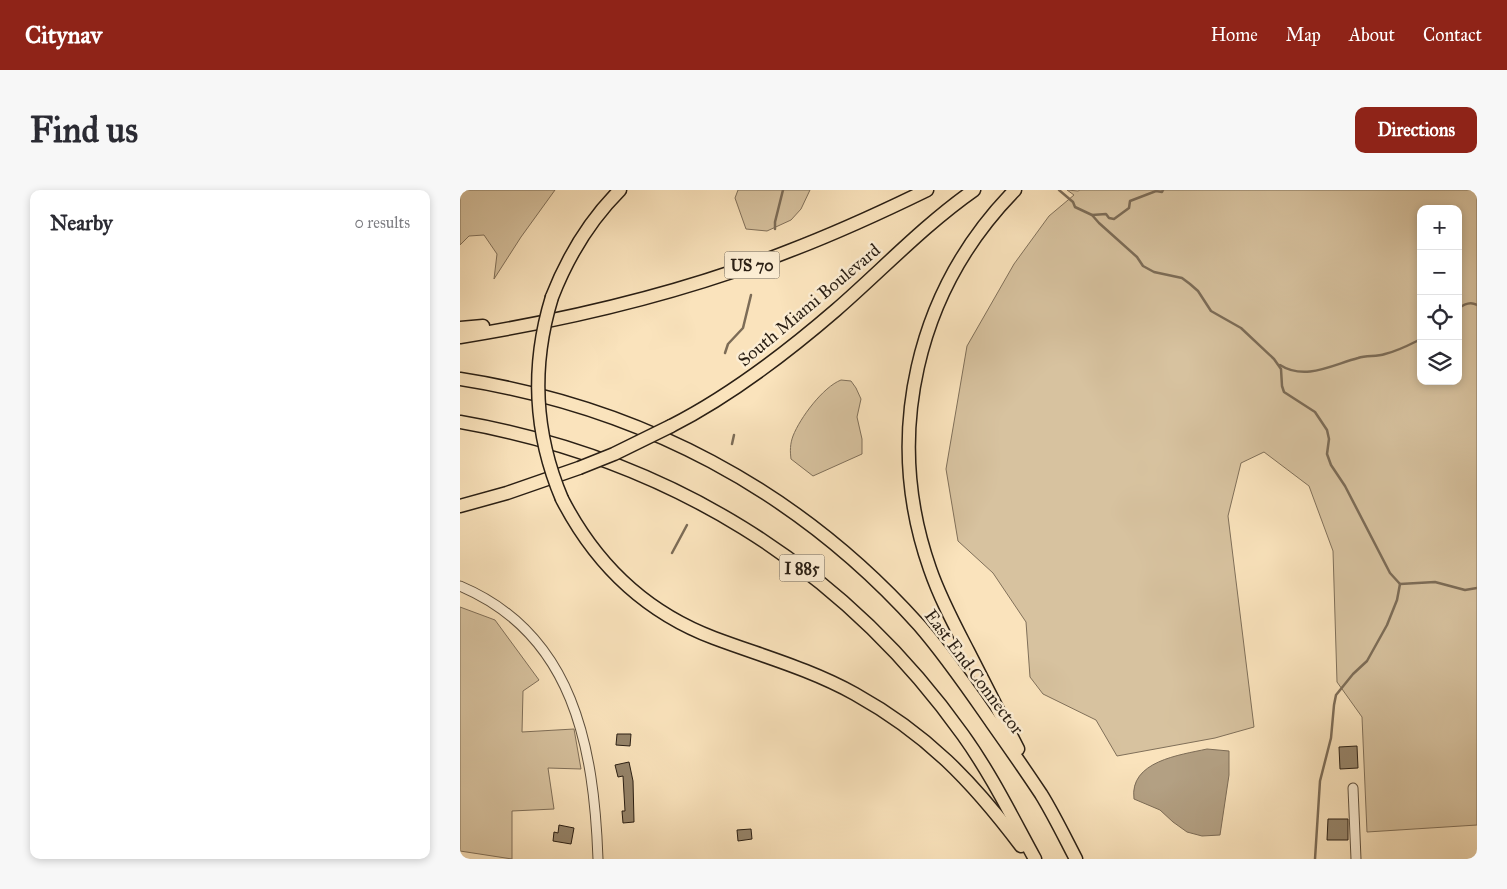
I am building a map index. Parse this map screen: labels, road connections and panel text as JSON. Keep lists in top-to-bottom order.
{
  "streets": {
    "highway": [
      "US 70",
      "South Miami Boulevard",
      "I 885",
      "East End Connector"
    ]
  },
  "page": {
    "header": "Citynav",
    "nav": [
      "Home",
      "Map",
      "About",
      "Contact"
    ],
    "buttons": "Directions",
    "title": "Find us",
    "heading": ["Nearby", "0 results"],
    "map_buttons": ["+", "−"]
  }
}
